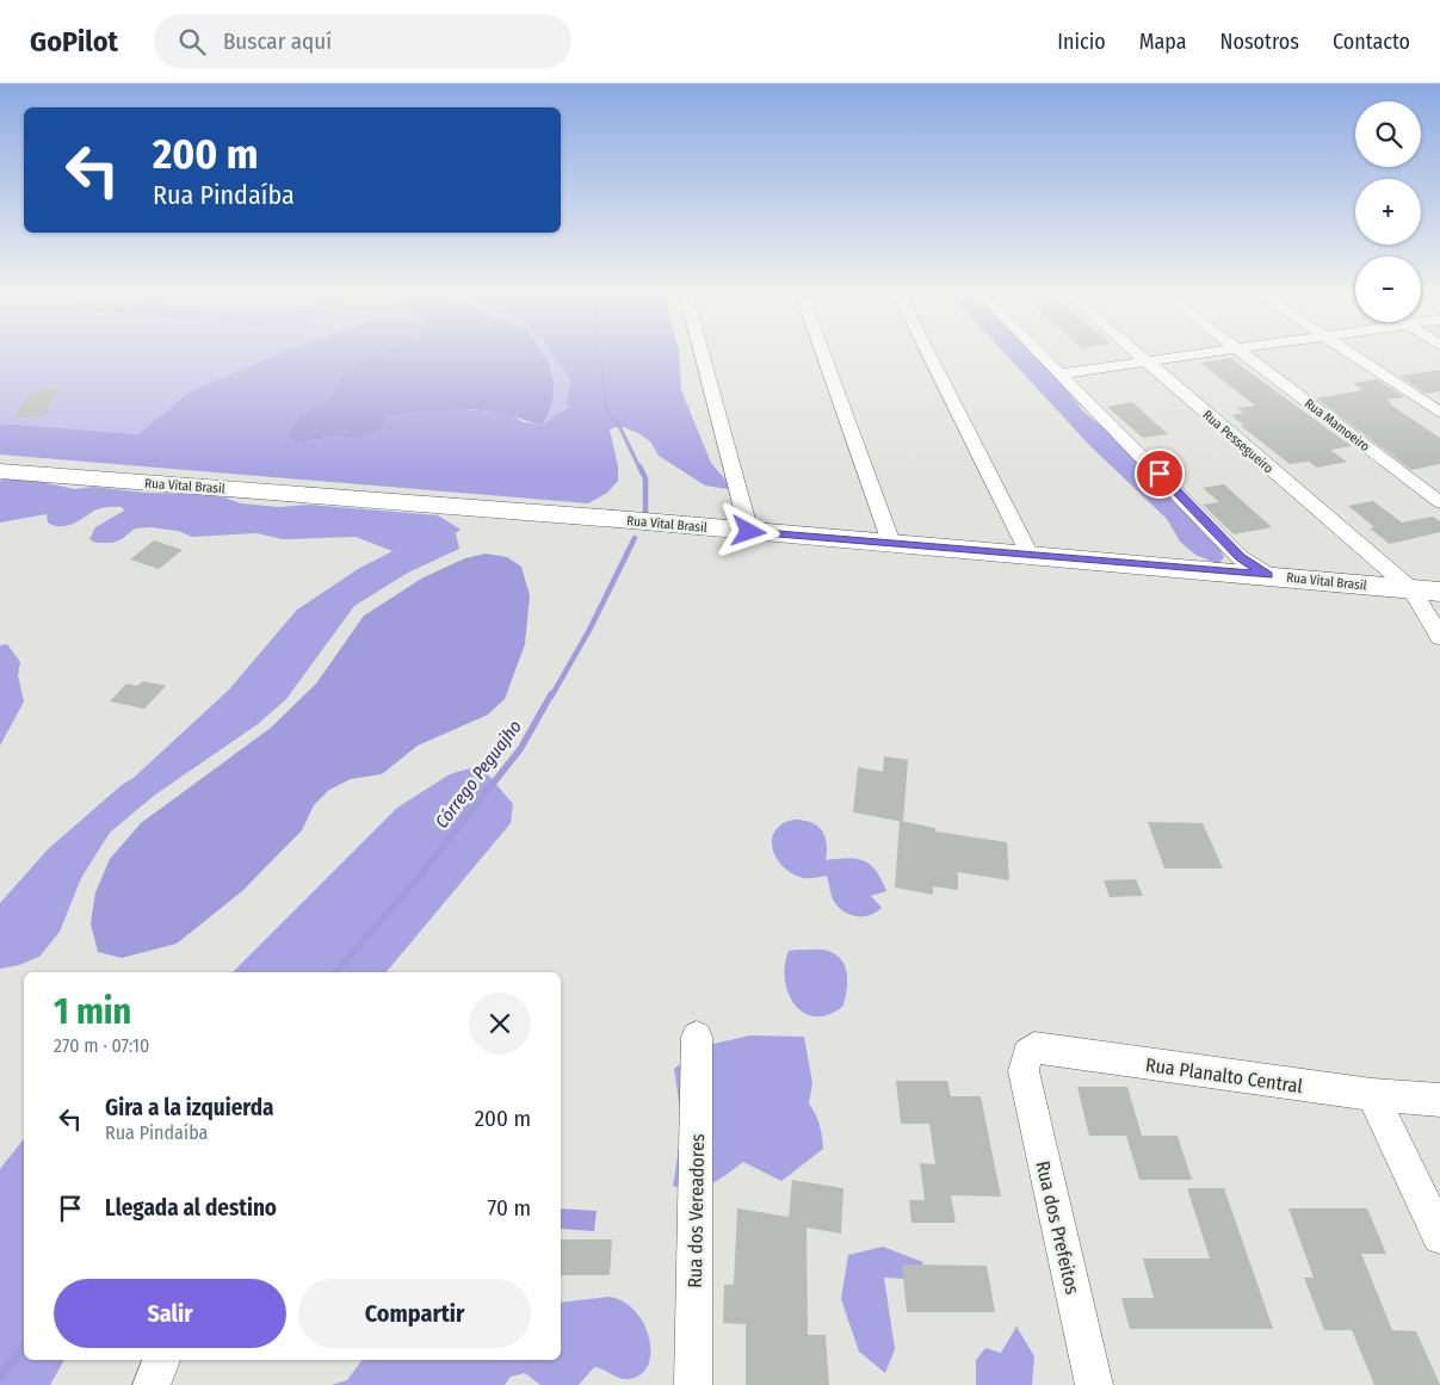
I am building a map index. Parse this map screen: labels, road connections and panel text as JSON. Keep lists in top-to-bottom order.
{
  "streets": {
    "main road": ["Rua Vital Brasil"],
    "street": [
      "Rua Mamoeiro",
      "Rua Pessegueiro",
      "Rua Planalto Central",
      "Rua dos Vereadores",
      "Rua dos Prefeitos"
    ]
  },
  "crossings": [
    ["Rua Pessegueiro", "Rua Vital Brasil"],
    ["Rua Planalto Central", "Rua dos Prefeitos"]
  ],
  "water": ["Córrego Peguajho"],
  "page": {
    "header": "GoPilot",
    "search": "Buscar aquí",
    "nav": [
      "Inicio",
      "Mapa",
      "Nosotros",
      "Contacto"
    ],
    "map_buttons": ["+", "−"],
    "turn": ["200 m", "Rua Pindaíba"],
    "heading": ["1 min", "270 m · 07:10"],
    "list": [
      {
        "name": "Gira a la izquierda",
        "note": "Rua Pindaíba",
        "value": "200 m"
      },
      {
        "name": "Llegada al destino",
        "value": "70 m"
      }
    ],
    "buttons": ["Salir", "Compartir"]
  }
}
